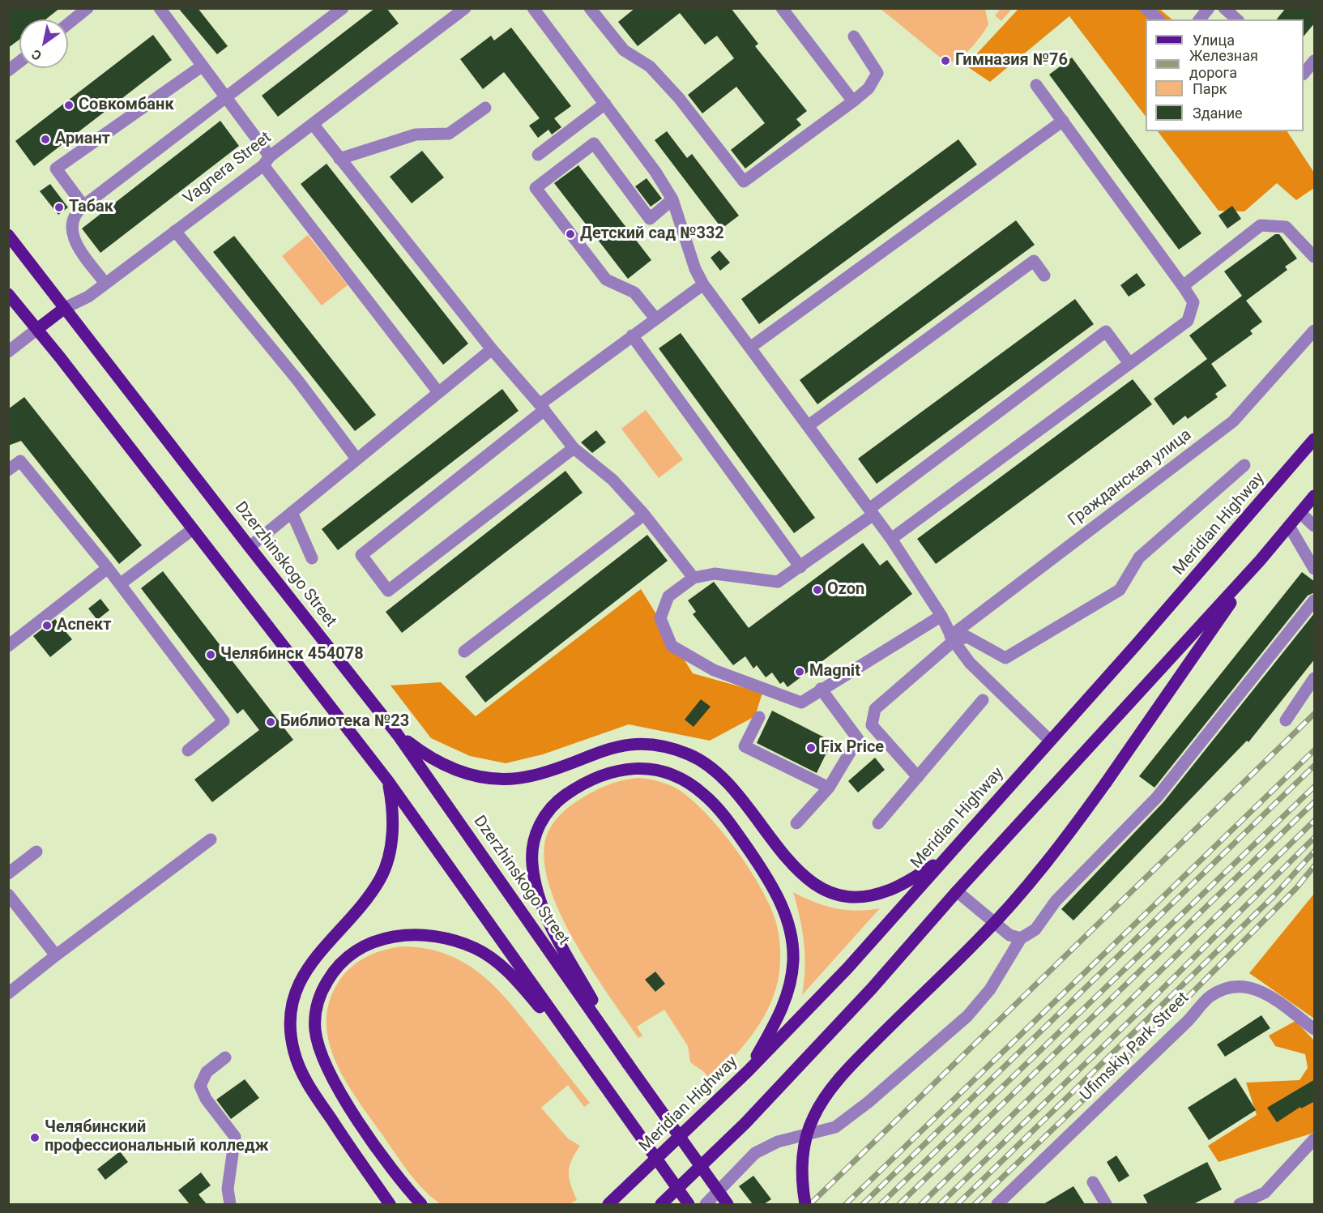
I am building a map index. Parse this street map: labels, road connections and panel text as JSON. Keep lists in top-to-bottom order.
{
  "streets": {
    "main road": ["Vagnera Street", "Meridian Highway", "Dzerzhinskogo Street"],
    "street": ["Гражданская улица", "Ufimskiy Park Street"]
  },
  "crossings": [
    ["Vagnera Street", "Dzerzhinskogo Street"]
  ],
  "places": [
    "Гимназия №76",
    "Совкомбанк",
    "Ариант",
    "Табак",
    "Детский cад №332",
    "Ozon",
    "Аспект",
    "Челябинск 454078",
    "Magnit",
    "Библиотека №23",
    "Fix Price",
    "Челябинский профессиональный колледж"
  ],
  "legend": [
    "Улица",
    "Железная дорога",
    "Парк",
    "Здание"
  ],
  "north": "bottom left"
}
